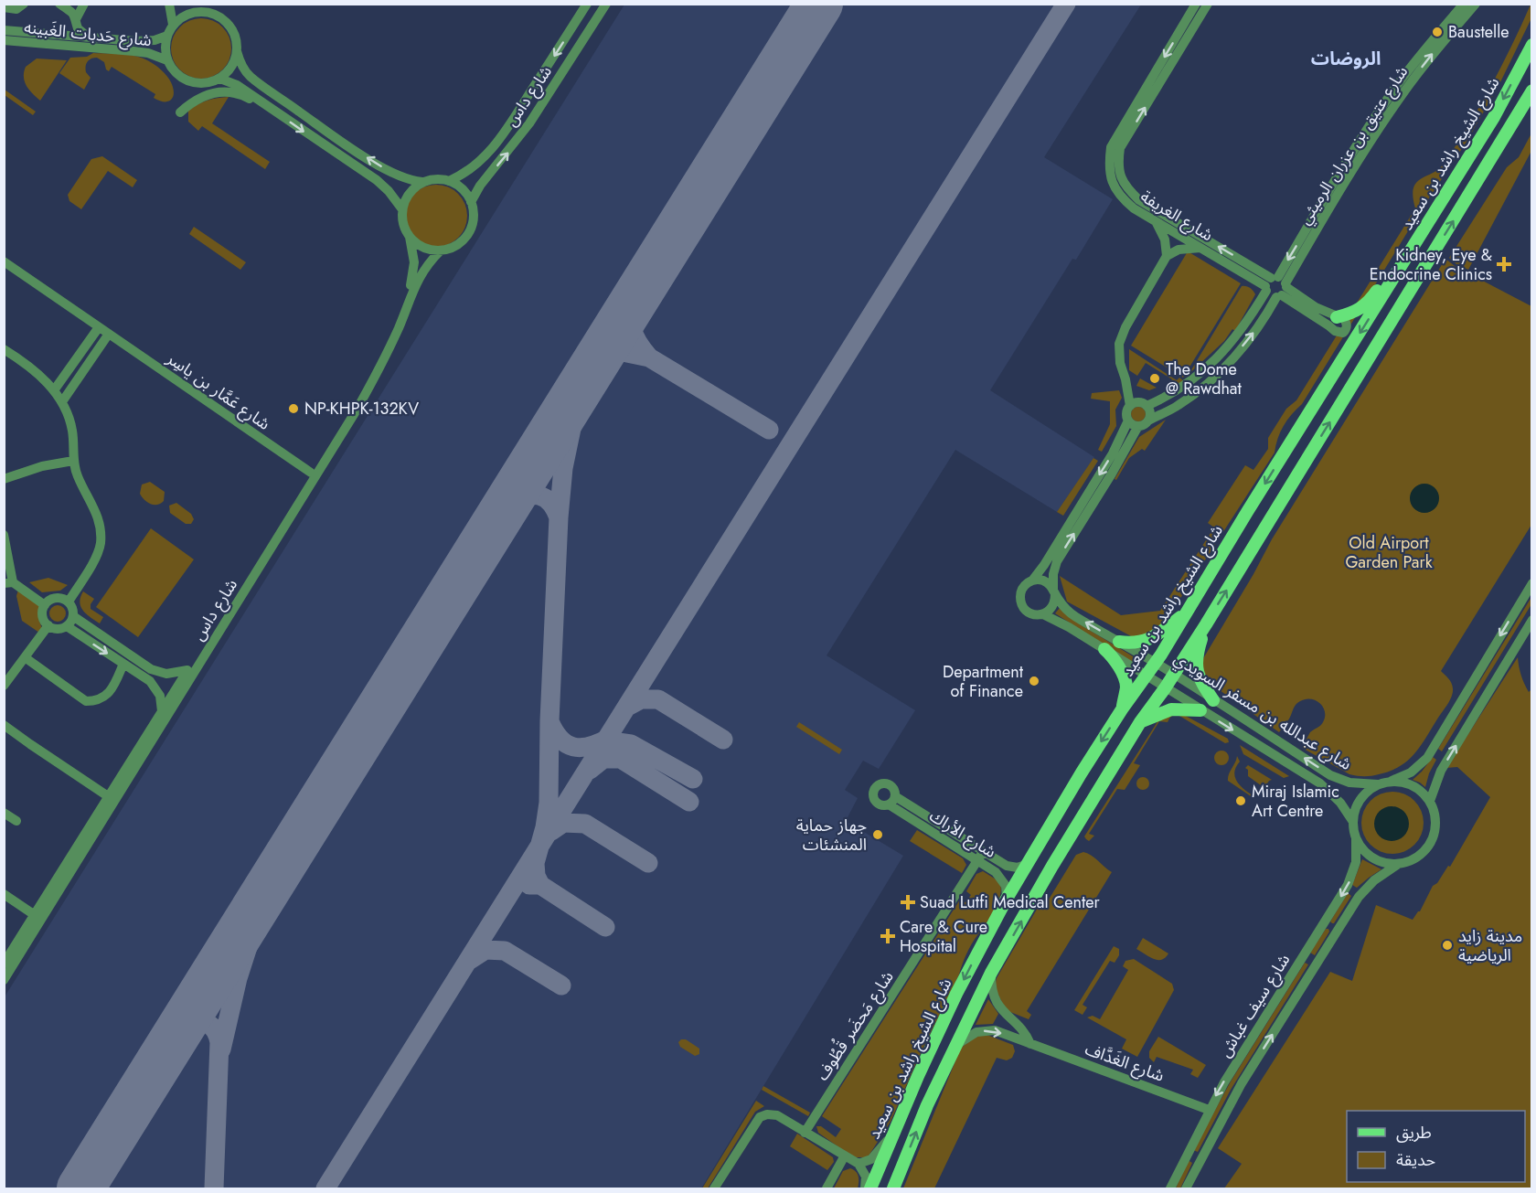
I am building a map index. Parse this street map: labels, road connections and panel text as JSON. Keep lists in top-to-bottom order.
{
  "streets": {
    "main road": ["شارع الشيخ راشد بن سعيد"],
    "street": [
      "شارع حَدبات الغَبينه",
      "شارع داس",
      "شارع عتيق بن عزران الرميثي",
      "شارع الغريفة",
      "شارع عَمَّار بن ياسِر",
      "شارع عبدالله بن مسفر السويدي",
      "شارع الأراك",
      "شارع سيف غباش",
      "شارع مَحضَر قُطُوف",
      "شارع الغَدَّاف"
    ]
  },
  "crossings": [
    ["شارع داس", "شارع عَمَّار بن ياسِر"],
    ["شارع عتيق بن عزران الرميثي", "شارع الغريفة"],
    ["شارع الشيخ راشد بن سعيد", "شارع عبدالله بن مسفر السويدي"],
    ["شارع الشيخ راشد بن سعيد", "شارع الأراك"],
    ["شارع عبدالله بن مسفر السويدي", "شارع سيف غباش"],
    ["شارع الأراك", "شارع مَحضَر قُطُوف"],
    ["شارع سيف غباش", "شارع الغَدَّاف"]
  ],
  "districts": ["الروضات"],
  "parks": ["Old Airport Garden Park"],
  "places": {
    "other": [
      "Baustelle",
      "The Dome @ Rawdhat",
      "NP-KHPK-132KV",
      "Department of Finance",
      "Miraj Islamic Art Centre",
      "جهاز حماية المنشئات",
      "مدينة زايد الرياضية"
    ],
    "health": ["Kidney, Eye & Endocrine Clinics", "Suad Lutfi Medical Center", "Care & Cure Hospital"]
  },
  "legend": ["طريق", "حديقة"]
}
